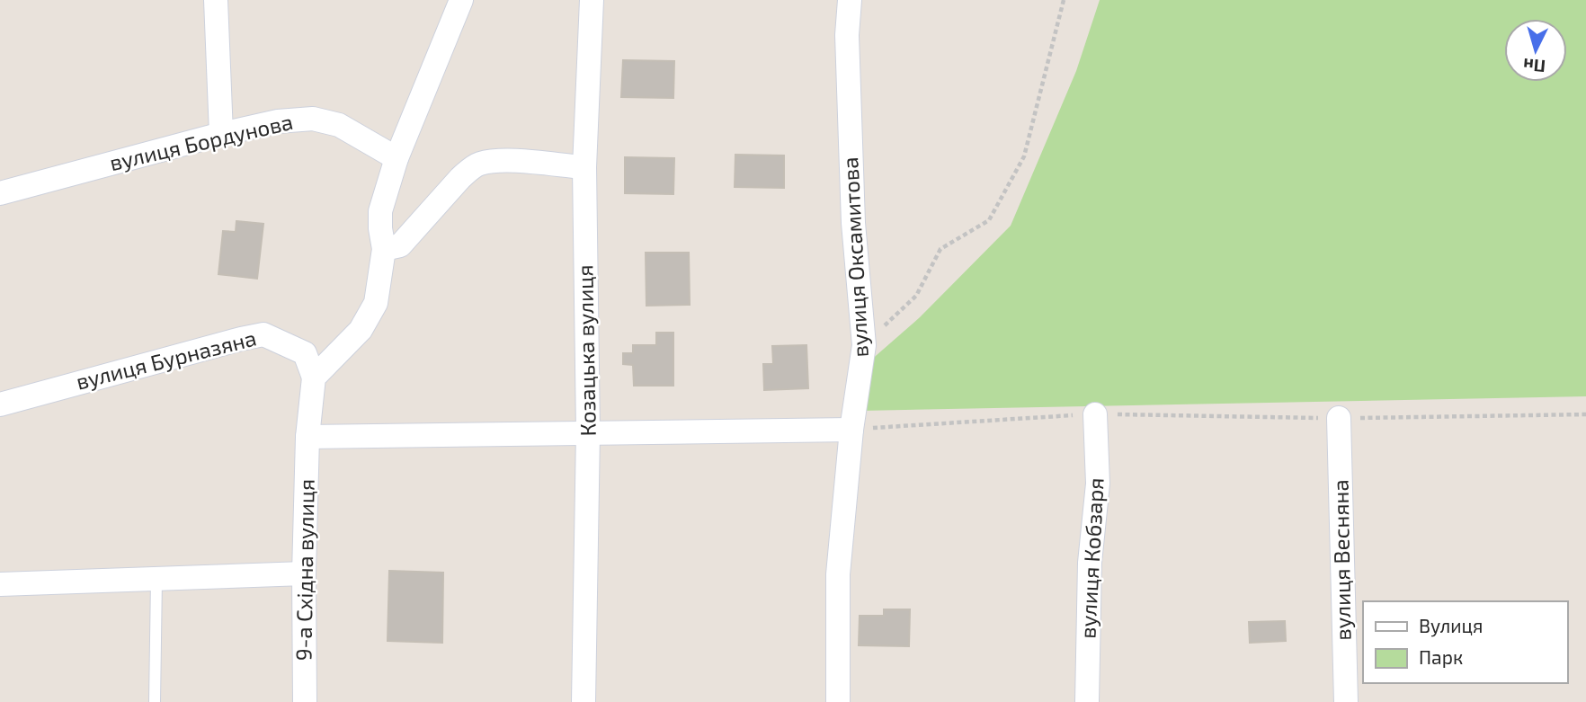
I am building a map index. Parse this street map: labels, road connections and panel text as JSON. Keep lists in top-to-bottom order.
{
  "streets": {
    "street": [
      "вулиця Бордунова",
      "вулиця Оксамитова",
      "Козацька вулиця",
      "вулиця Бурназяна",
      "вулиця Кобзаря",
      "вулиця Весняна",
      "9-а Східна вулиця"
    ]
  },
  "crossings": [
    ["вулиця Бурназяна", "9-а Східна вулиця"]
  ],
  "legend": ["Вулиця", "Парк"],
  "north": "bottom"
}
